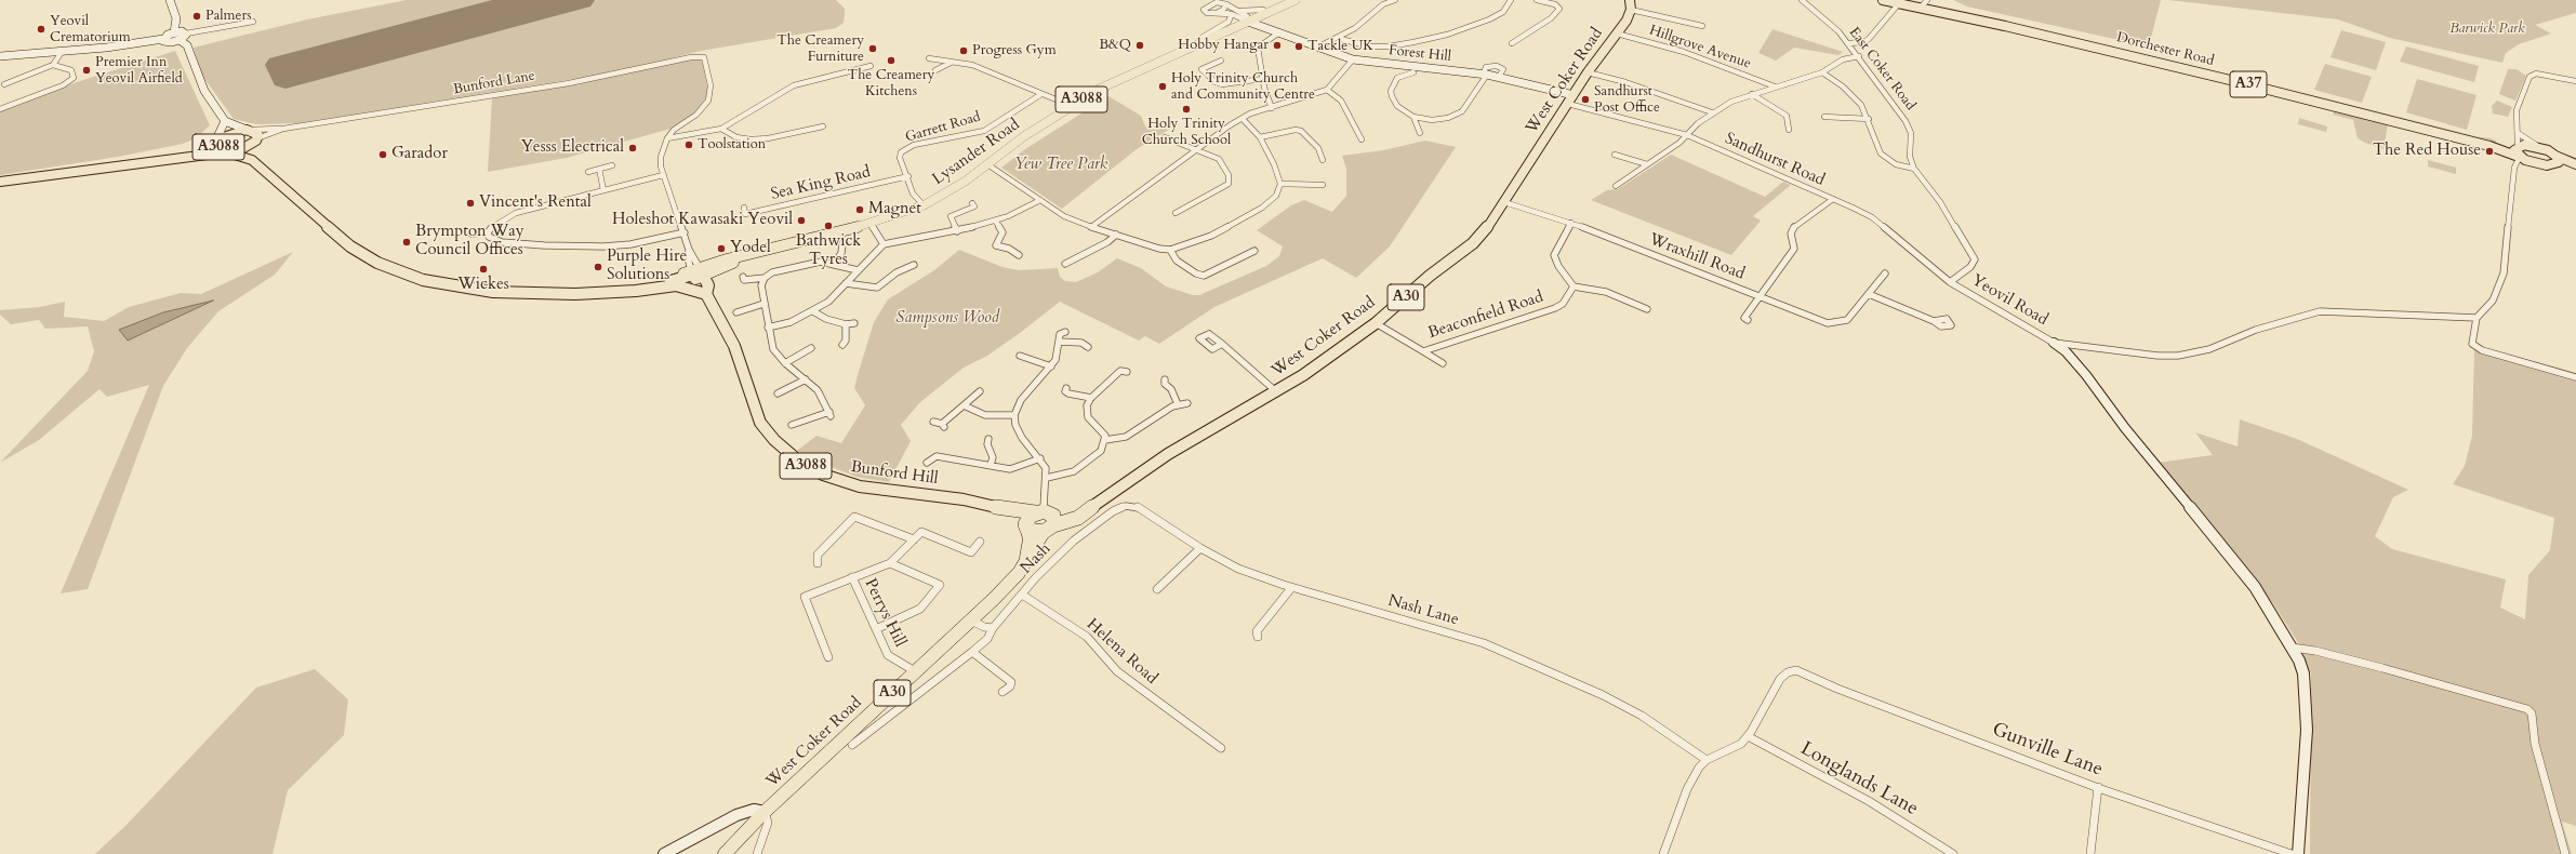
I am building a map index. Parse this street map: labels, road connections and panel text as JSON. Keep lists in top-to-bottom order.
{
  "streets": {
    "highway": [
      "Dorchester Road",
      "West Coker Road",
      "A37",
      "A3088",
      "A30",
      "Bunford Hill"
    ],
    "main road": ["Lysander Road"],
    "street": [
      "Hillgrove Avenue",
      "Forest Hill",
      "East Coker Road",
      "Bunford Lane",
      "Garrett Road",
      "Sandhurst Road",
      "Sea King Road",
      "Wraxhill Road",
      "Yeovil Road",
      "Beaconfield Road",
      "Nash",
      "Nash Lane",
      "Perrys Hill",
      "Helena Road",
      "Gunville Lane",
      "Longlands Lane"
    ]
  },
  "crossings": [
    ["Hillgrove Avenue", "West Coker Road"],
    ["Forest Hill", "West Coker Road"],
    ["Forest Hill", "Lysander Road"],
    ["Forest Hill", "Sandhurst Road"],
    ["West Coker Road", "Sandhurst Road"],
    ["West Coker Road", "Wraxhill Road"],
    ["West Coker Road", "A30"],
    ["West Coker Road", "Beaconfield Road"],
    ["West Coker Road", "Bunford Hill"],
    ["West Coker Road", "Perrys Hill"],
    ["Bunford Lane", "A3088"],
    ["A3088", "Lysander Road"],
    ["A3088", "Bunford Hill"],
    ["Garrett Road", "Lysander Road"],
    ["Garrett Road", "Sea King Road"],
    ["Lysander Road", "Bunford Hill"],
    ["Sandhurst Road", "Yeovil Road"],
    ["Nash", "Nash Lane"],
    ["Nash", "Helena Road"],
    ["Gunville Lane", "Longlands Lane"]
  ],
  "parks": ["Barwick Park", "Yew Tree Park", "Sampsons Wood"],
  "places": [
    "Palmers",
    "Yeovil Crematorium",
    "B&Q",
    "Hobby Hangar",
    "Tackle UK",
    "The Creamery Furniture",
    "Progress Gym",
    "The Creamery Kitchens",
    "Premier Inn Yeovil Airfield",
    "Holy Trinity Church and Community Centre",
    "Sandhurst Post Office",
    "Holy Trinity Church School",
    "Toolstation",
    "Yesss Electrical",
    "The Red House",
    "Garador",
    "Vincent's Rental",
    "Magnet",
    "Holeshot Kawasaki Yeovil",
    "Bathwick Tyres",
    "Brympton Way Council Offices",
    "Yodel",
    "Purple Hire Solutions",
    "Wickes"
  ]
}
